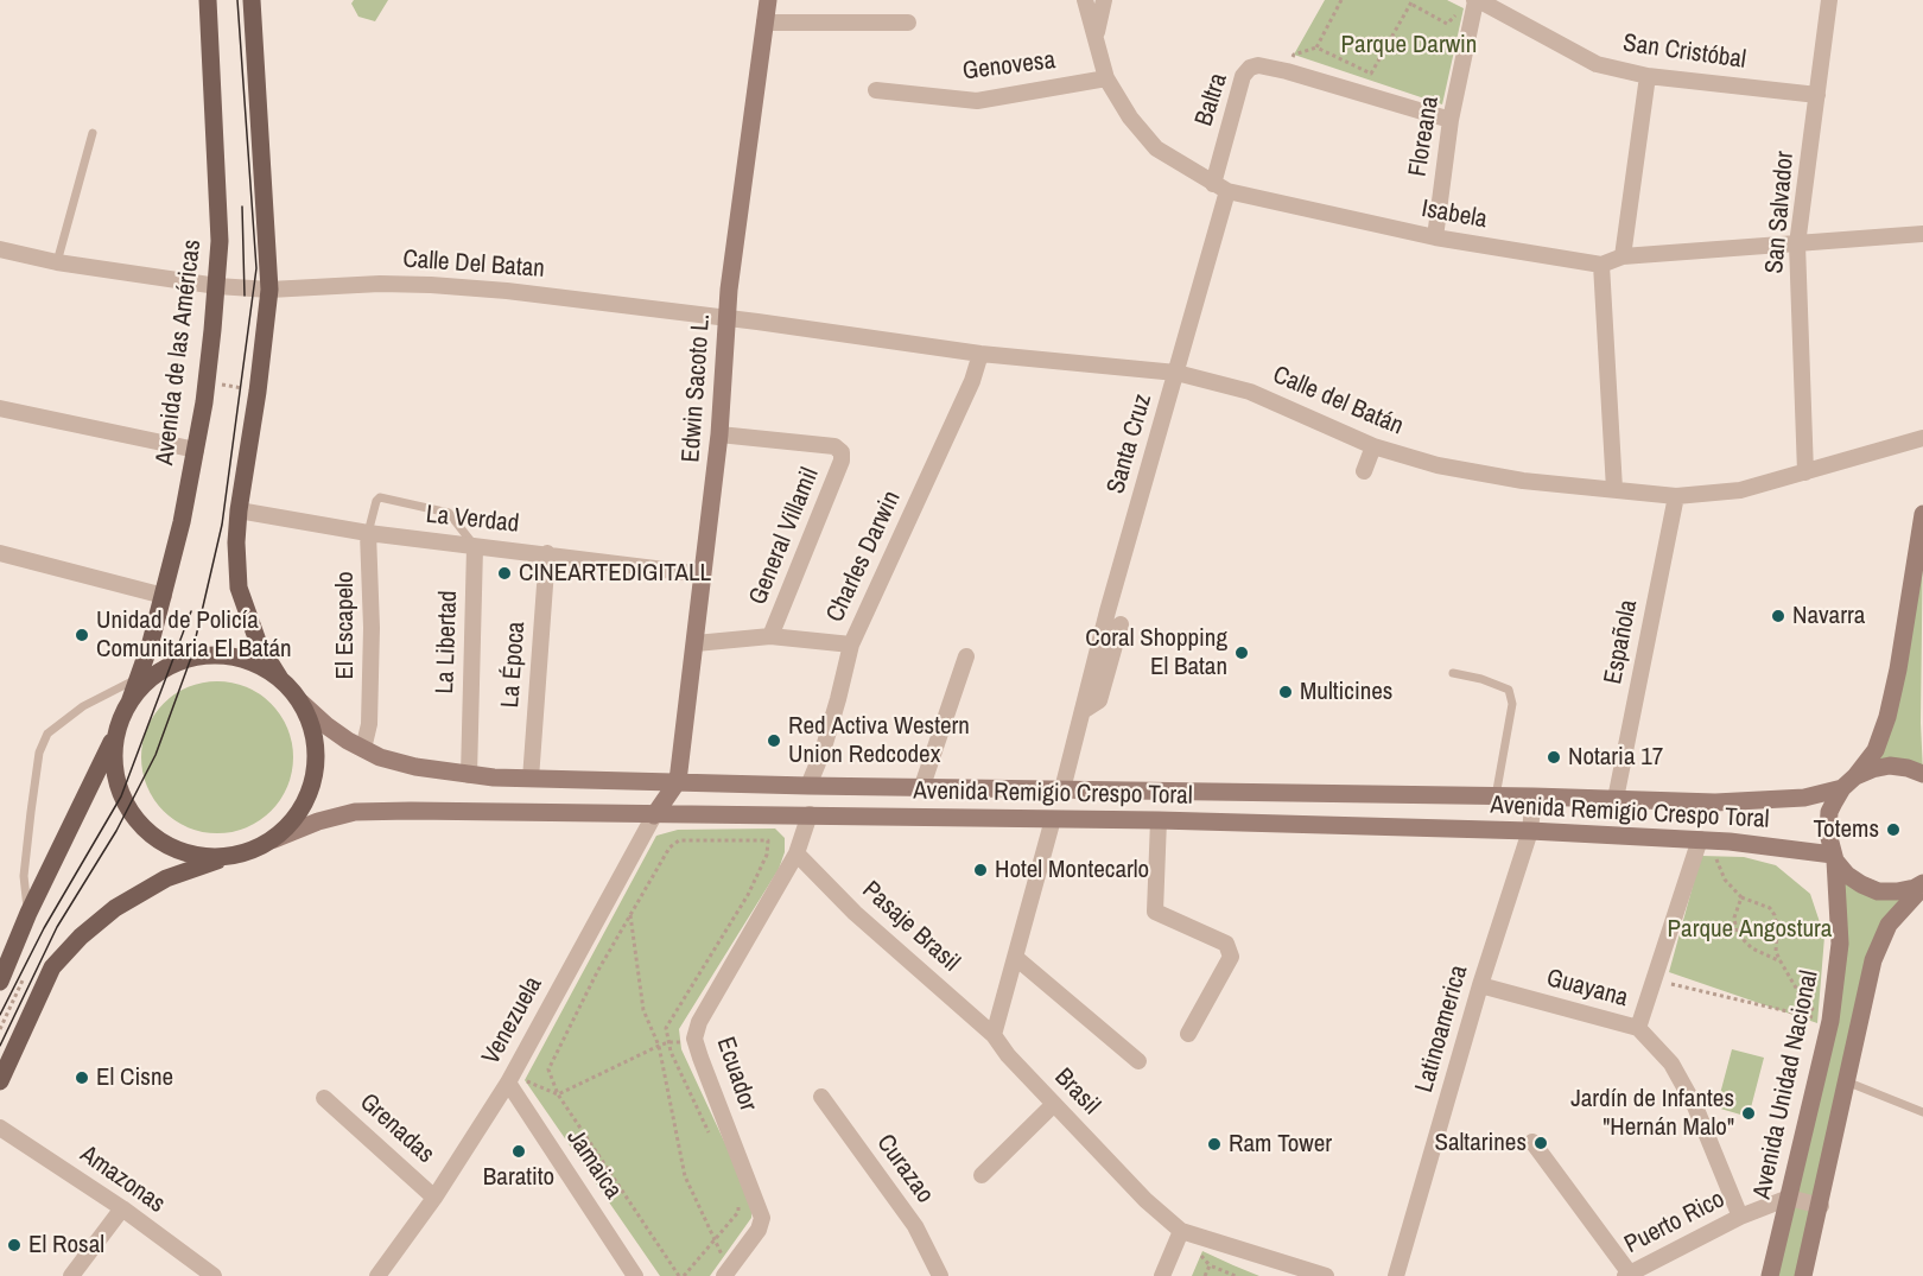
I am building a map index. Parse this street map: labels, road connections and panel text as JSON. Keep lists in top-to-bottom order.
{
  "streets": {
    "main road": [
      "Avenida de las Américas",
      "Edwin Sacoto L.",
      "Avenida Remigio Crespo Toral",
      "Venezuela",
      "Avenida Unidad Nacional"
    ],
    "street": [
      "San Cristóbal",
      "Genovesa",
      "Baltra",
      "Floreana",
      "San Salvador",
      "Isabela",
      "Calle Del Batan",
      "Calle del Batán",
      "Santa Cruz",
      "La Verdad",
      "General Villamil",
      "Charles Darwin",
      "El Escapelo",
      "La Libertad",
      "Española",
      "La Época",
      "Pasaje Brasil",
      "Guayana",
      "Latinoamerica",
      "Ecuador",
      "Brasil",
      "Grenadas",
      "Jamaica",
      "Curazao",
      "Amazonas",
      "Puerto Rico"
    ]
  },
  "crossings": [
    ["San Cristóbal", "Floreana"],
    ["San Cristóbal", "San Salvador"],
    ["Genovesa", "Isabela"],
    ["Baltra", "Floreana"],
    ["Baltra", "Isabela"],
    ["Baltra", "Santa Cruz"],
    ["Floreana", "Isabela"],
    ["San Salvador", "Calle del Batán"],
    ["Isabela", "Santa Cruz"],
    ["Calle Del Batan", "Avenida de las Américas"],
    ["Calle Del Batan", "Edwin Sacoto L."],
    ["Calle Del Batan", "Calle del Batán"],
    ["Avenida de las Américas", "Avenida Remigio Crespo Toral"],
    ["Edwin Sacoto L.", "Calle del Batán"],
    ["Edwin Sacoto L.", "La Verdad"],
    ["Edwin Sacoto L.", "General Villamil"],
    ["Edwin Sacoto L.", "Avenida Remigio Crespo Toral"],
    ["Edwin Sacoto L.", "Venezuela"],
    ["Calle del Batán", "Santa Cruz"],
    ["Calle del Batán", "Charles Darwin"],
    ["Calle del Batán", "Española"],
    ["Santa Cruz", "Avenida Remigio Crespo Toral"],
    ["La Verdad", "El Escapelo"],
    ["La Verdad", "La Libertad"],
    ["La Verdad", "La Época"],
    ["Charles Darwin", "Avenida Remigio Crespo Toral"],
    ["El Escapelo", "La Libertad"],
    ["El Escapelo", "Avenida Remigio Crespo Toral"],
    ["La Libertad", "Avenida Remigio Crespo Toral"],
    ["Española", "Avenida Remigio Crespo Toral"],
    ["La Época", "Avenida Remigio Crespo Toral"],
    ["Avenida Remigio Crespo Toral", "Venezuela"],
    ["Avenida Remigio Crespo Toral", "Latinoamerica"],
    ["Avenida Remigio Crespo Toral", "Ecuador"],
    ["Avenida Remigio Crespo Toral", "Avenida Unidad Nacional"],
    ["Pasaje Brasil", "Ecuador"],
    ["Pasaje Brasil", "Brasil"],
    ["Guayana", "Latinoamerica"],
    ["Guayana", "Puerto Rico"],
    ["Venezuela", "Grenadas"],
    ["Venezuela", "Jamaica"],
    ["Avenida Unidad Nacional", "Puerto Rico"]
  ],
  "parks": ["Parque Darwin", "Parque Angostura"],
  "places": [
    "CINEARTEDIGITALL",
    "Navarra",
    "Unidad de Policía Comunitaria El Batán",
    "Coral Shopping El Batan",
    "Multicines",
    "Red Activa Western Union Redcodex",
    "Notaria 17",
    "Totems",
    "Hotel Montecarlo",
    "El Cisne",
    "Jardín de Infantes \"Hernán Malo\"",
    "Saltarines",
    "Ram Tower",
    "Baratito",
    "El Rosal"
  ]
}
